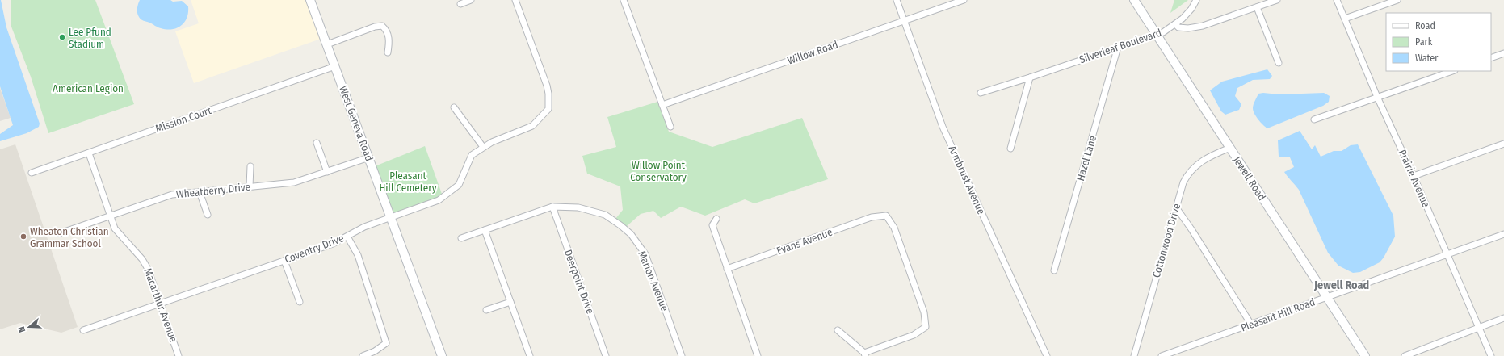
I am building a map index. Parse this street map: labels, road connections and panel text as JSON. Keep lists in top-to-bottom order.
{
  "streets": {
    "street": [
      "Silverleaf Boulevard",
      "Willow Road",
      "Mission Court",
      "West Geneva Road",
      "Hazel Lane",
      "Jewell Road",
      "Prairie Avenue",
      "Armbrust Avenue",
      "Wheatberry Drive",
      "Cottonwood Drive",
      "Evans Avenue",
      "Coventry Drive",
      "Marion Avenue",
      "Deerpoint Drive",
      "Macarthur Avenue",
      "Pleasant Hill Road"
    ]
  },
  "crossings": [
    ["Silverleaf Boulevard", "Hazel Lane"],
    ["Silverleaf Boulevard", "Jewell Road"],
    ["Willow Road", "Armbrust Avenue"],
    ["Mission Court", "West Geneva Road"],
    ["Mission Court", "Macarthur Avenue"],
    ["West Geneva Road", "Wheatberry Drive"],
    ["West Geneva Road", "Coventry Drive"],
    ["Jewell Road", "Cottonwood Drive"],
    ["Jewell Road", "Pleasant Hill Road"],
    ["Prairie Avenue", "Pleasant Hill Road"],
    ["Wheatberry Drive", "Macarthur Avenue"],
    ["Coventry Drive", "Macarthur Avenue"],
    ["Marion Avenue", "Deerpoint Drive"]
  ],
  "districts": ["Jewell Road"],
  "parks": ["American Legion", "Willow Point Conservatory", "Pleasant Hill Cemetery"],
  "places": ["Lee Pfund Stadium", "Wheaton Christian Grammar School"],
  "legend": ["Road", "Park", "Water"],
  "north": "left"
}
